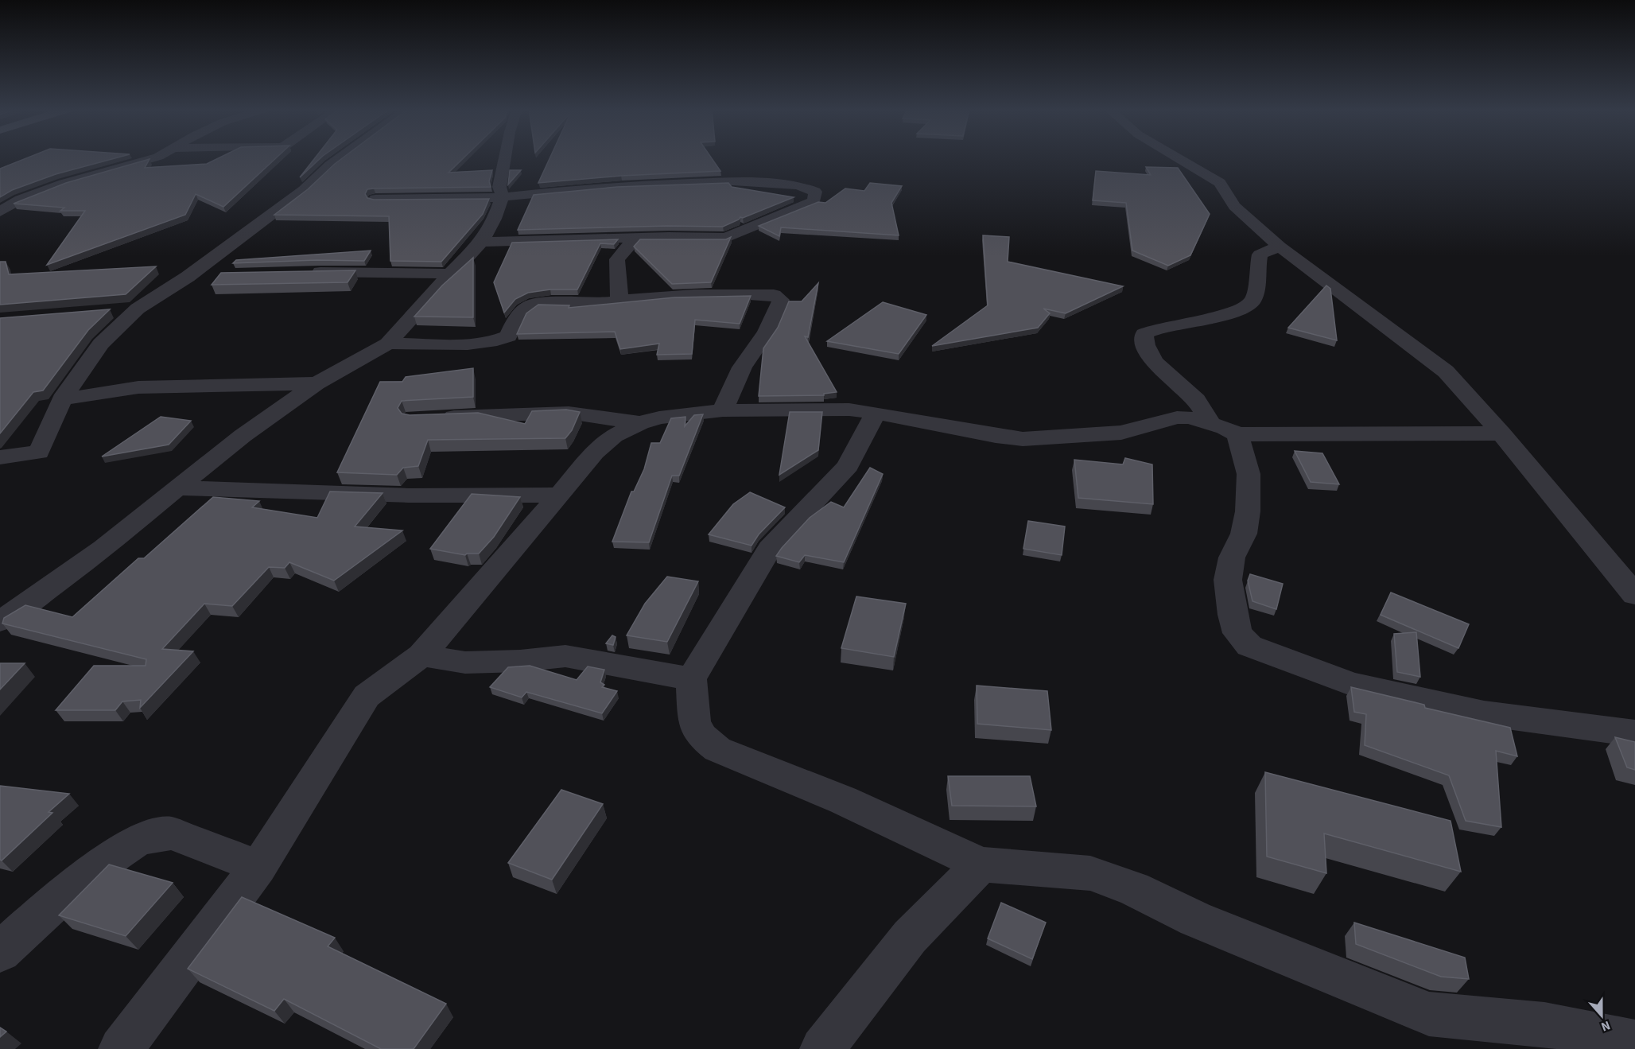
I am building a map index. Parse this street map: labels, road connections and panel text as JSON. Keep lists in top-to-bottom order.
{
  "north": "bottom"
}
